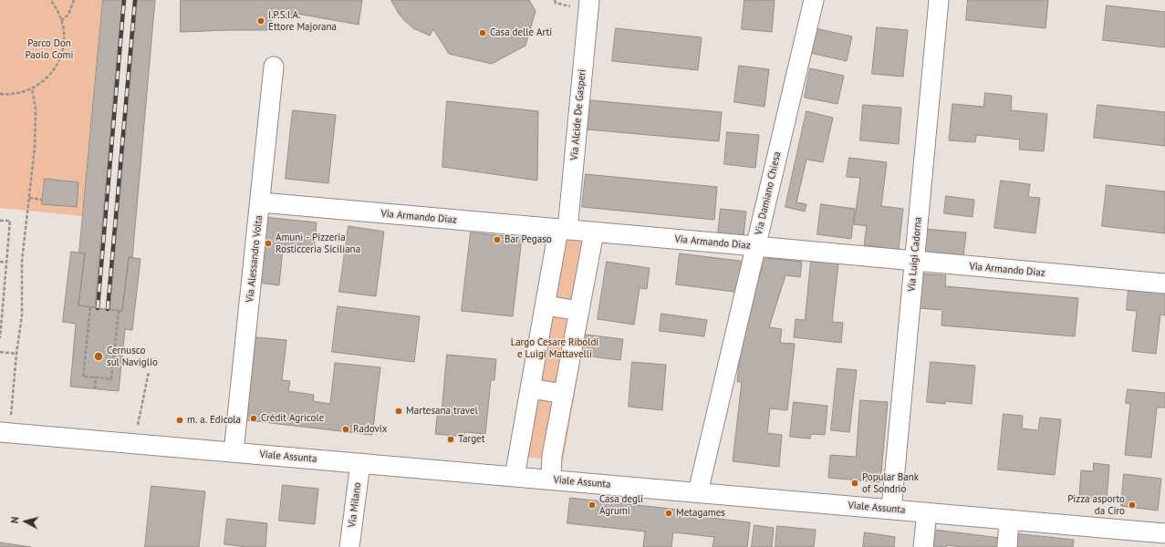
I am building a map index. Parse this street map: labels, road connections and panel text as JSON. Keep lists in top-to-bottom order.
{
  "streets": {
    "street": [
      "Via Alcide De Gasperi",
      "Via Damiano Chiesa",
      "Via Armando Diaz",
      "Via Luigi Cadorna",
      "Via Alessandro Volta",
      "Viale Assunta",
      "Via Milano"
    ]
  },
  "crossings": [
    ["Via Alcide De Gasperi", "Via Armando Diaz"],
    ["Via Damiano Chiesa", "Via Armando Diaz"],
    ["Via Damiano Chiesa", "Viale Assunta"],
    ["Via Armando Diaz", "Via Luigi Cadorna"],
    ["Via Armando Diaz", "Via Alessandro Volta"],
    ["Via Luigi Cadorna", "Viale Assunta"],
    ["Via Alessandro Volta", "Viale Assunta"],
    ["Viale Assunta", "Via Milano"]
  ],
  "parks": ["Parco Don Paolo Comi", "Largo Cesare Riboldi e Luigi Mattavelli"],
  "places": [
    "I.P.S.I.A. Ettore Majorana",
    "Casa delle Arti",
    "Bar Pegaso",
    "Amunì - Pizzeria Rosticceria Siciliana",
    "Cernusco sul Naviglio",
    "Martesana travel",
    "Crédit Agricole",
    "m. a. Edicola",
    "Radovix",
    "Target",
    "Popular Bank of Sondrio",
    "Casa degli Agrumi",
    "Pizza asporto da Ciro",
    "Metagames"
  ],
  "north": "left"
}
